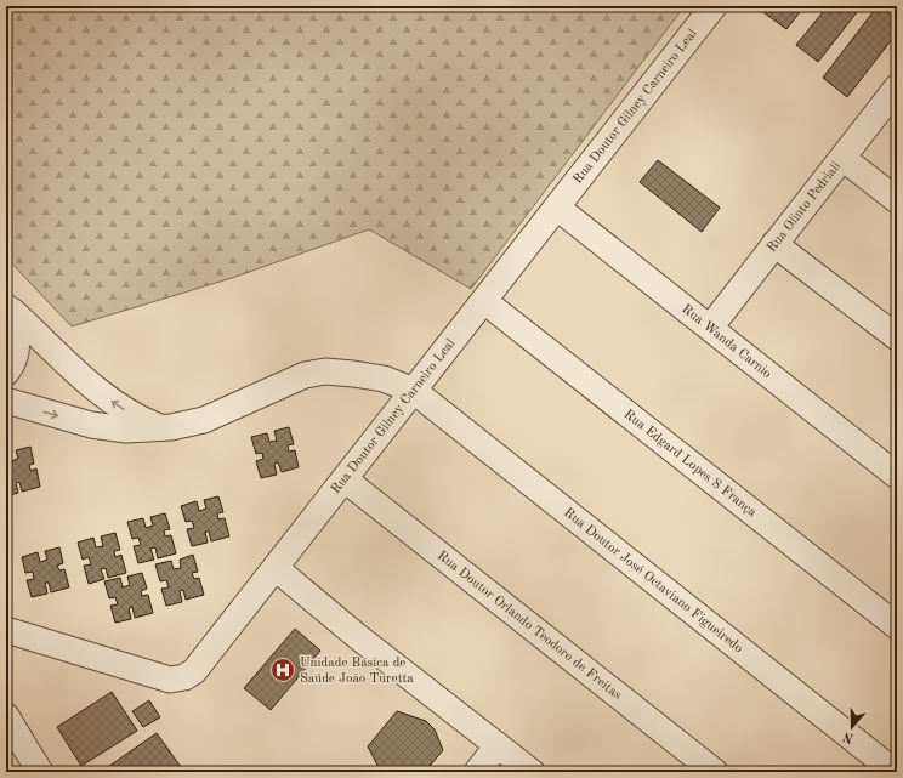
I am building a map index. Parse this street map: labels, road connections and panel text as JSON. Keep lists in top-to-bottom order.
{
  "streets": {
    "street": [
      "Rua Doutor Gilney Carneiro Leal",
      "Rua Olinto Pedriali",
      "Rua Wanda Carnio",
      "Rua Edgard Lopes S França",
      "Rua Doutor José Octaviano Figueiredo",
      "Rua Doutor Orlando Teodoro de Freitas"
    ]
  },
  "crossings": [
    ["Rua Doutor Gilney Carneiro Leal", "Rua Wanda Carnio"],
    ["Rua Doutor Gilney Carneiro Leal", "Rua Edgard Lopes S França"],
    ["Rua Doutor Gilney Carneiro Leal", "Rua Doutor José Octaviano Figueiredo"],
    ["Rua Doutor Gilney Carneiro Leal", "Rua Doutor Orlando Teodoro de Freitas"],
    ["Rua Olinto Pedriali", "Rua Wanda Carnio"]
  ],
  "places": {
    "hospital": ["Unidade Básica de Saúde João Turetta"]
  },
  "north": "bottom"
}
